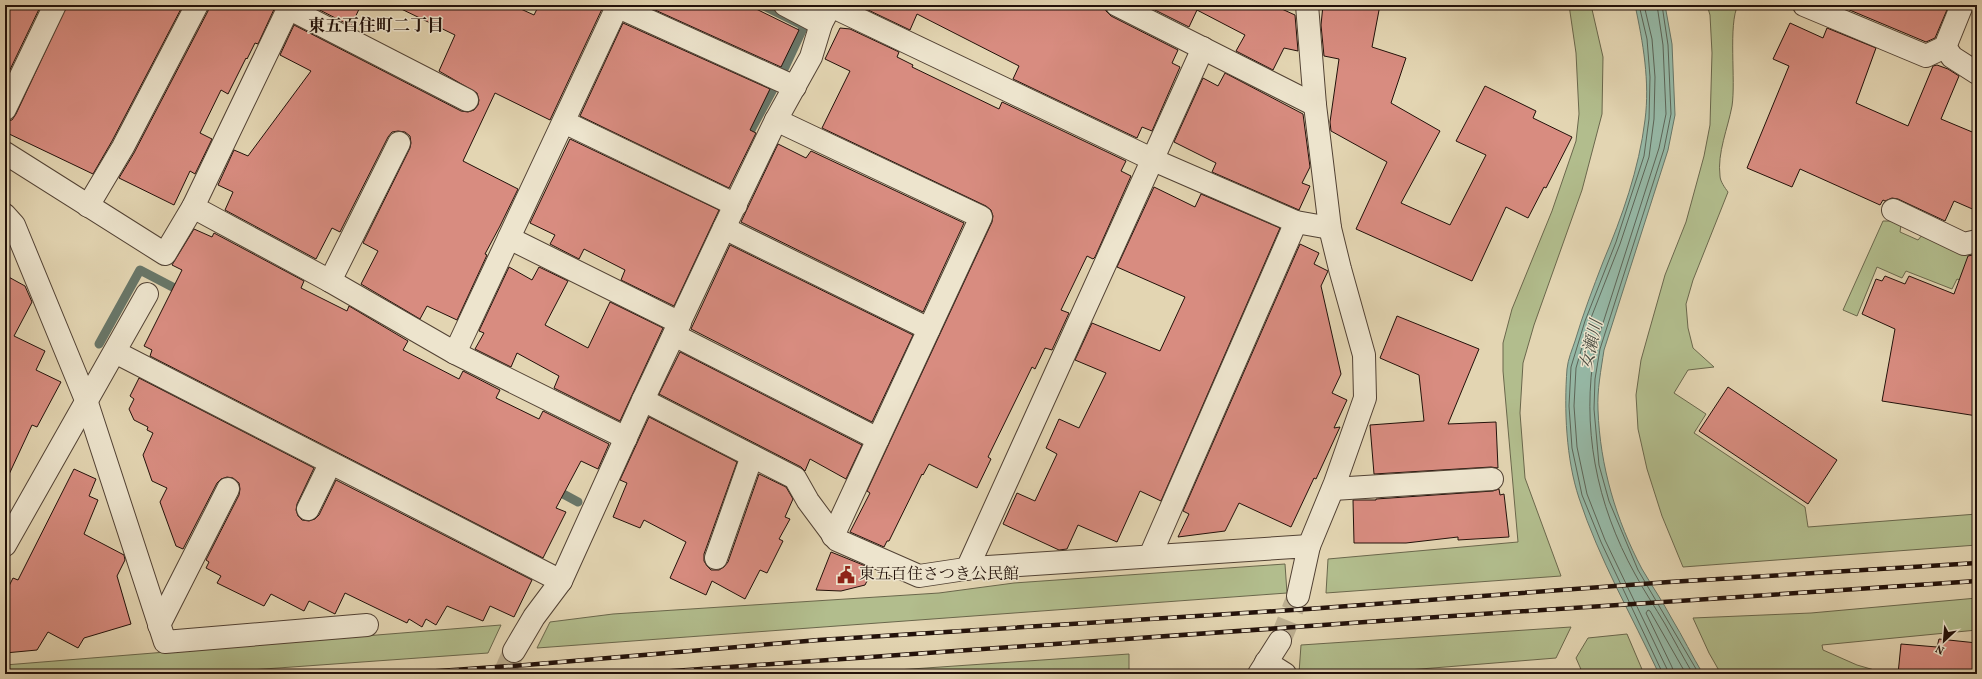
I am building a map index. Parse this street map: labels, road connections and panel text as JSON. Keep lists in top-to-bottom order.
{
  "districts": ["東五百住町二丁目"],
  "water": ["女瀬川"],
  "places": {
    "public building": ["東五百住さつき公民館"]
  },
  "north": "bottom left"
}
